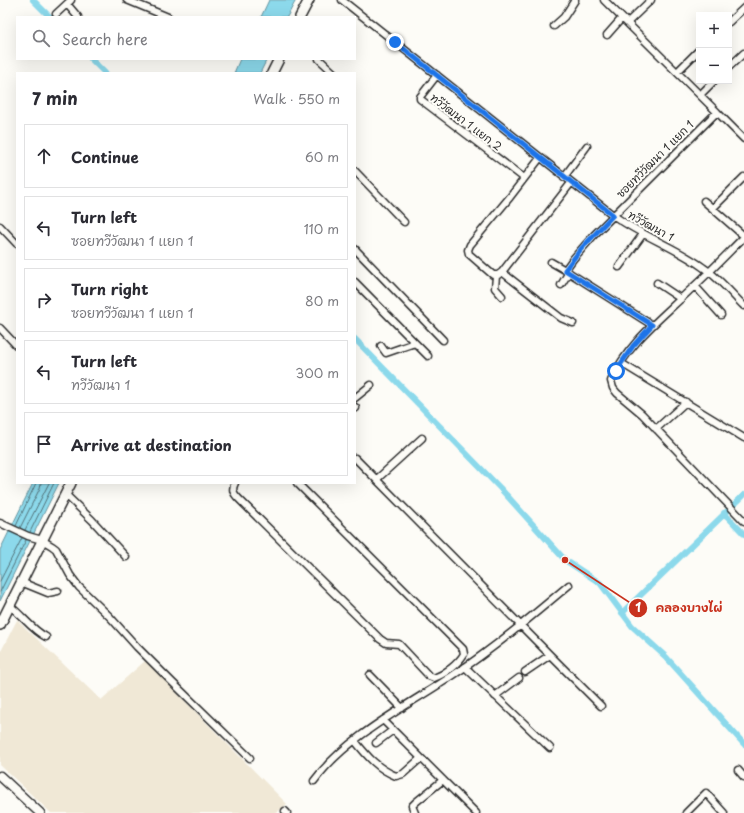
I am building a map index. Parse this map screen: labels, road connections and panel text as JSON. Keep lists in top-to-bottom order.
{
  "streets": {
    "street": ["ทวีวัฒนา 1 แยก 2", "ซอยทวีวัฒนา 1 แยก 1", "ทวีวัฒนา 1"]
  },
  "crossings": [
    ["ทวีวัฒนา 1 แยก 2", "ทวีวัฒนา 1"],
    ["ซอยทวีวัฒนา 1 แยก 1", "ทวีวัฒนา 1"]
  ],
  "places": ["คลองบางไผ่"],
  "page": {
    "map_buttons": ["+", "−"],
    "search": "Search here",
    "heading": ["7 min", "Walk · 550 m"],
    "list": [
      ["Continue", "60 m"],
      ["Turn left", "ซอยทวีวัฒนา 1 แยก 1", "110 m"],
      ["Turn right", "ซอยทวีวัฒนา 1 แยก 1", "80 m"],
      ["Turn left", "ทวีวัฒนา 1", "300 m"],
      "Arrive at destination"
    ]
  }
}
